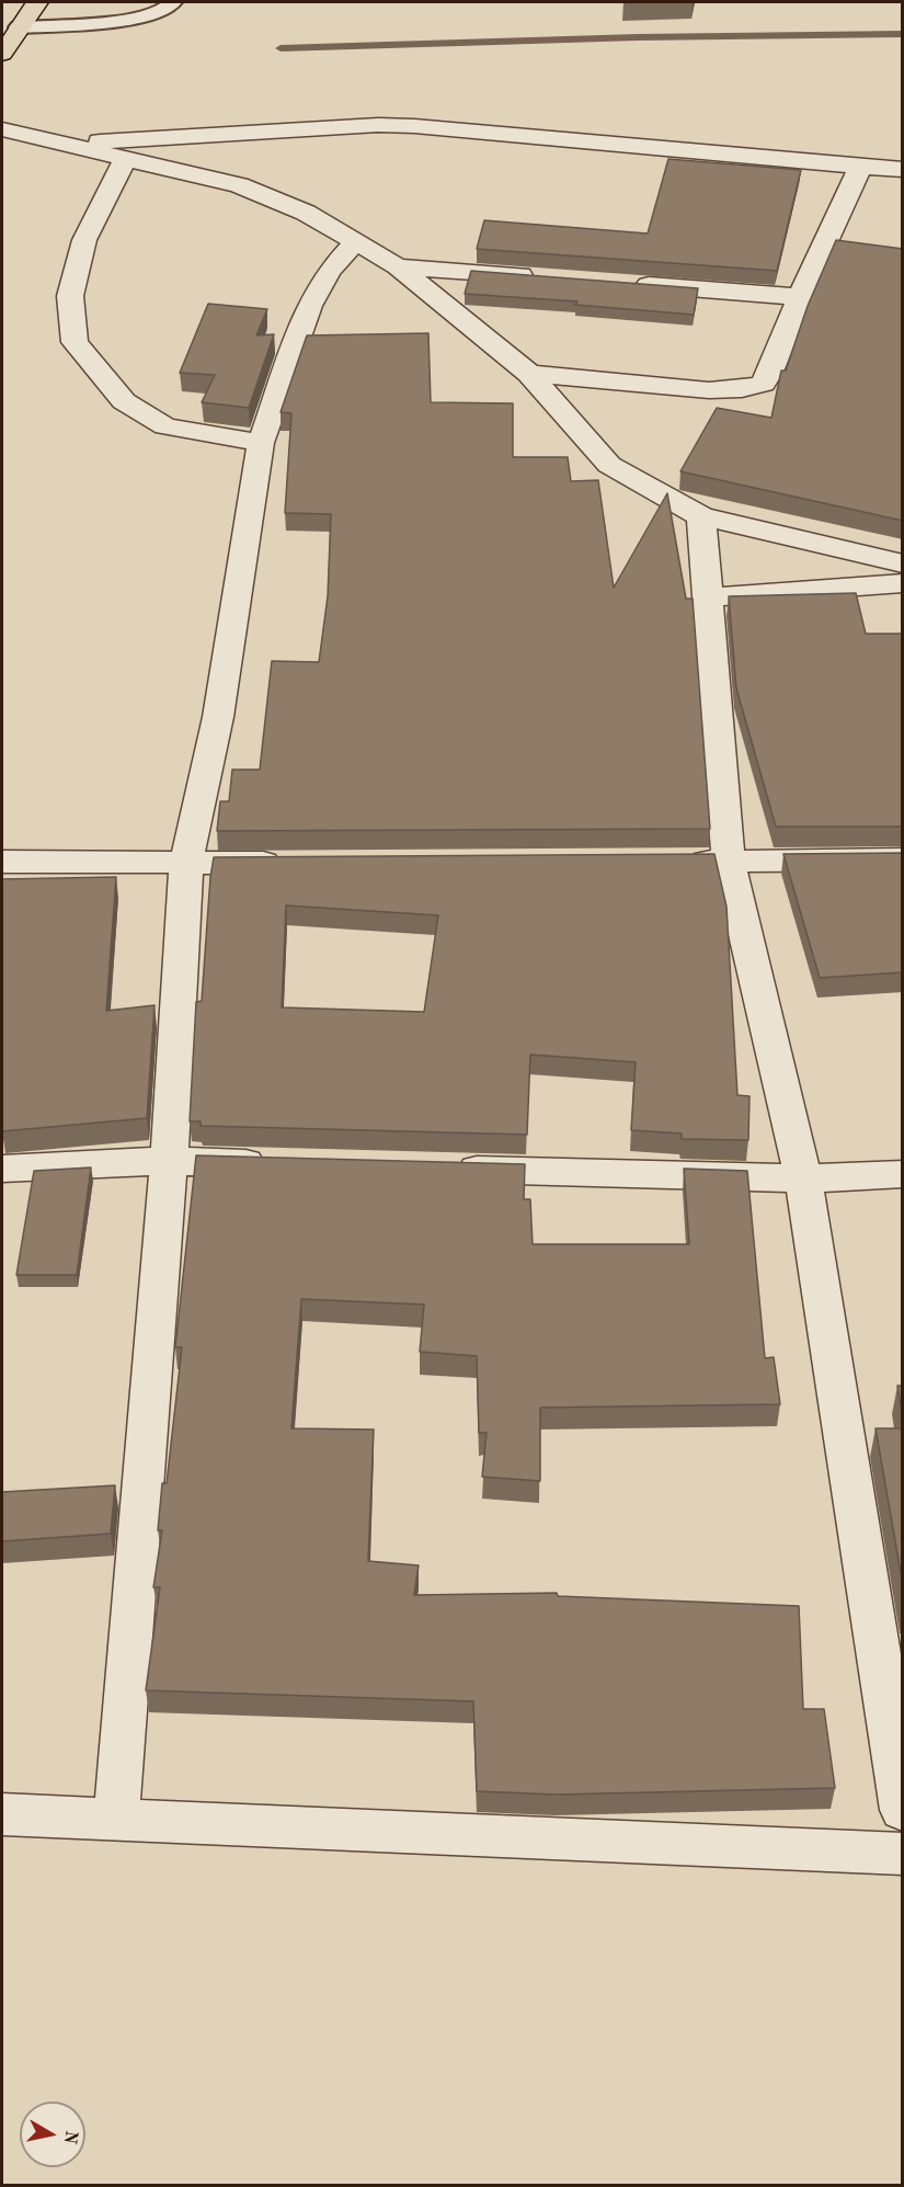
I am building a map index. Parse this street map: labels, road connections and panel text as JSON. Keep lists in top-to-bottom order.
{
  "north": "right"
}
